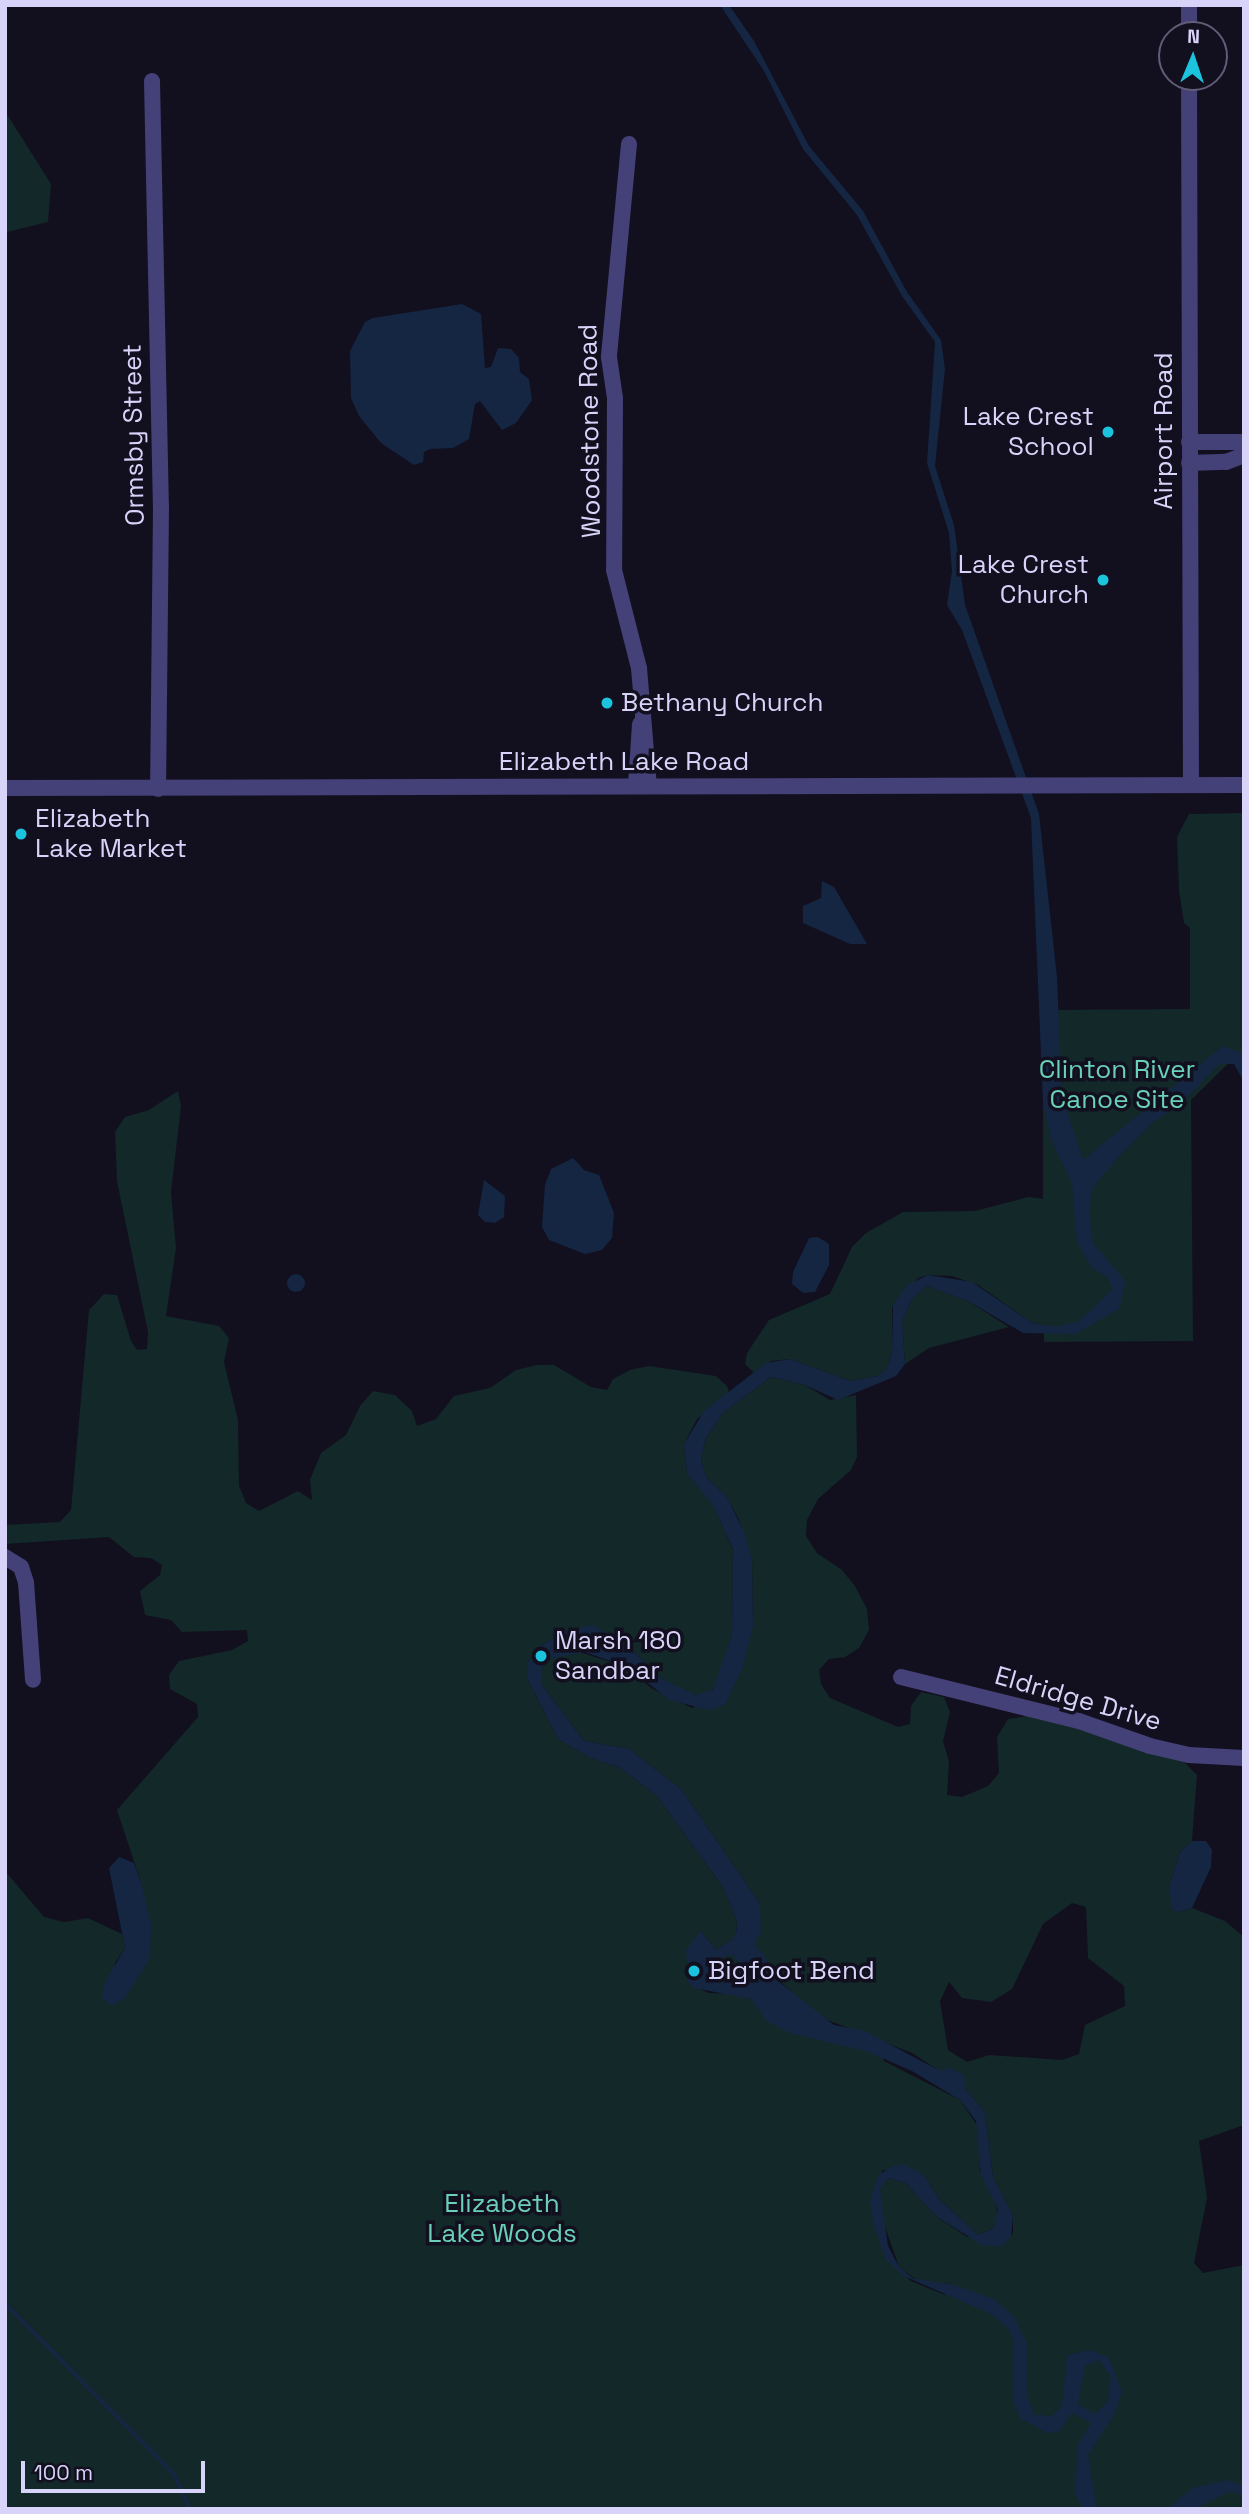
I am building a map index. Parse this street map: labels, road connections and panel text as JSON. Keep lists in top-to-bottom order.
{
  "streets": {
    "street": [
      "Woodstone Road",
      "Airport Road",
      "Ormsby Street",
      "Elizabeth Lake Road",
      "Eldridge Drive"
    ]
  },
  "crossings": [
    ["Woodstone Road", "Elizabeth Lake Road"],
    ["Airport Road", "Elizabeth Lake Road"],
    ["Ormsby Street", "Elizabeth Lake Road"]
  ],
  "parks": ["Clinton River Canoe Site", "Elizabeth Lake Woods"],
  "places": [
    "Lake Crest School",
    "Lake Crest Church",
    "Bethany Church",
    "Elizabeth Lake Market",
    "Marsh 180 Sandbar",
    "Bigfoot Bend"
  ],
  "scale_bar": "100 m",
  "north": "top"
}
